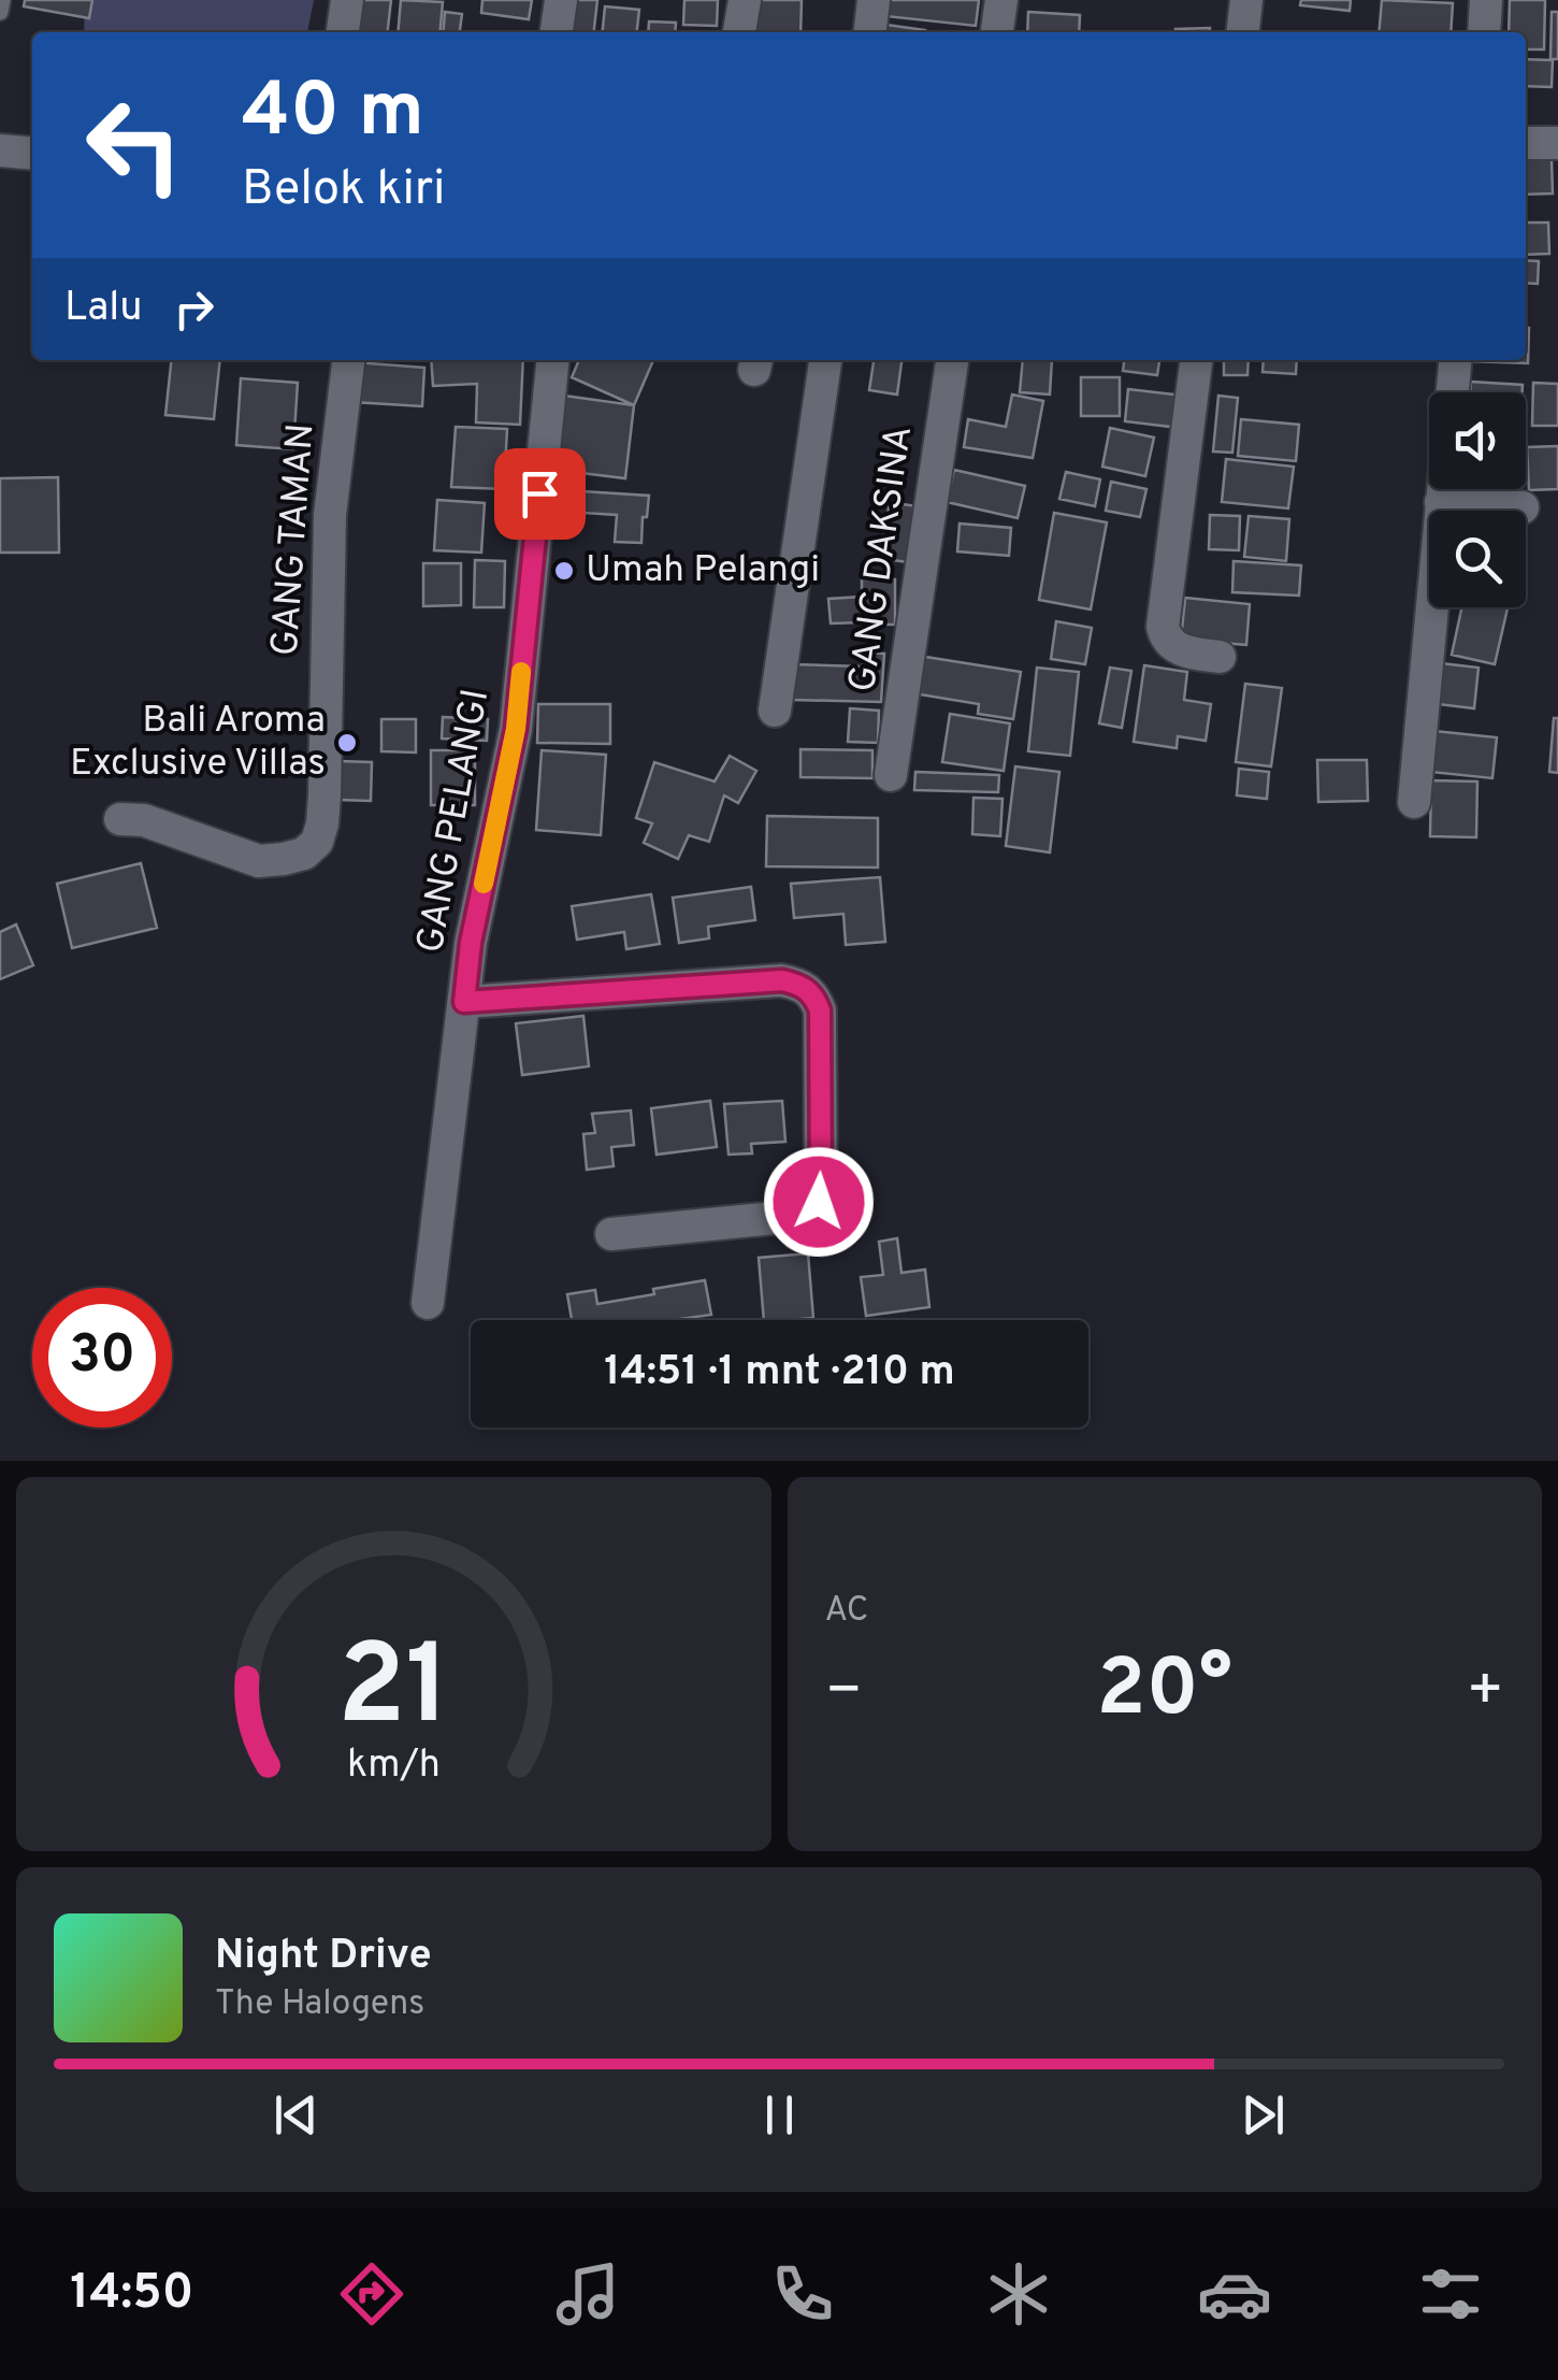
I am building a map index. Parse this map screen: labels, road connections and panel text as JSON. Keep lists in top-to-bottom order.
{
  "streets": {
    "street": ["GANG TAMAN", "GANG DAKSINA", "GANG PELANGI"]
  },
  "places": ["Umah Pelangi", "Bali Aroma Exclusive Villas"],
  "page": {
    "turn": ["40 m", "Belok kiri"],
    "then": "Lalu",
    "limit": "30",
    "trip": "14:51 · 1 mnt · 210 m",
    "tile": "AC",
    "heat": ["−", "20°", "+"],
    "song": ["Night Drive", "The Halogens"],
    "tabs": "14:50",
    "gauge": ["21", "km/h"]
  }
}
